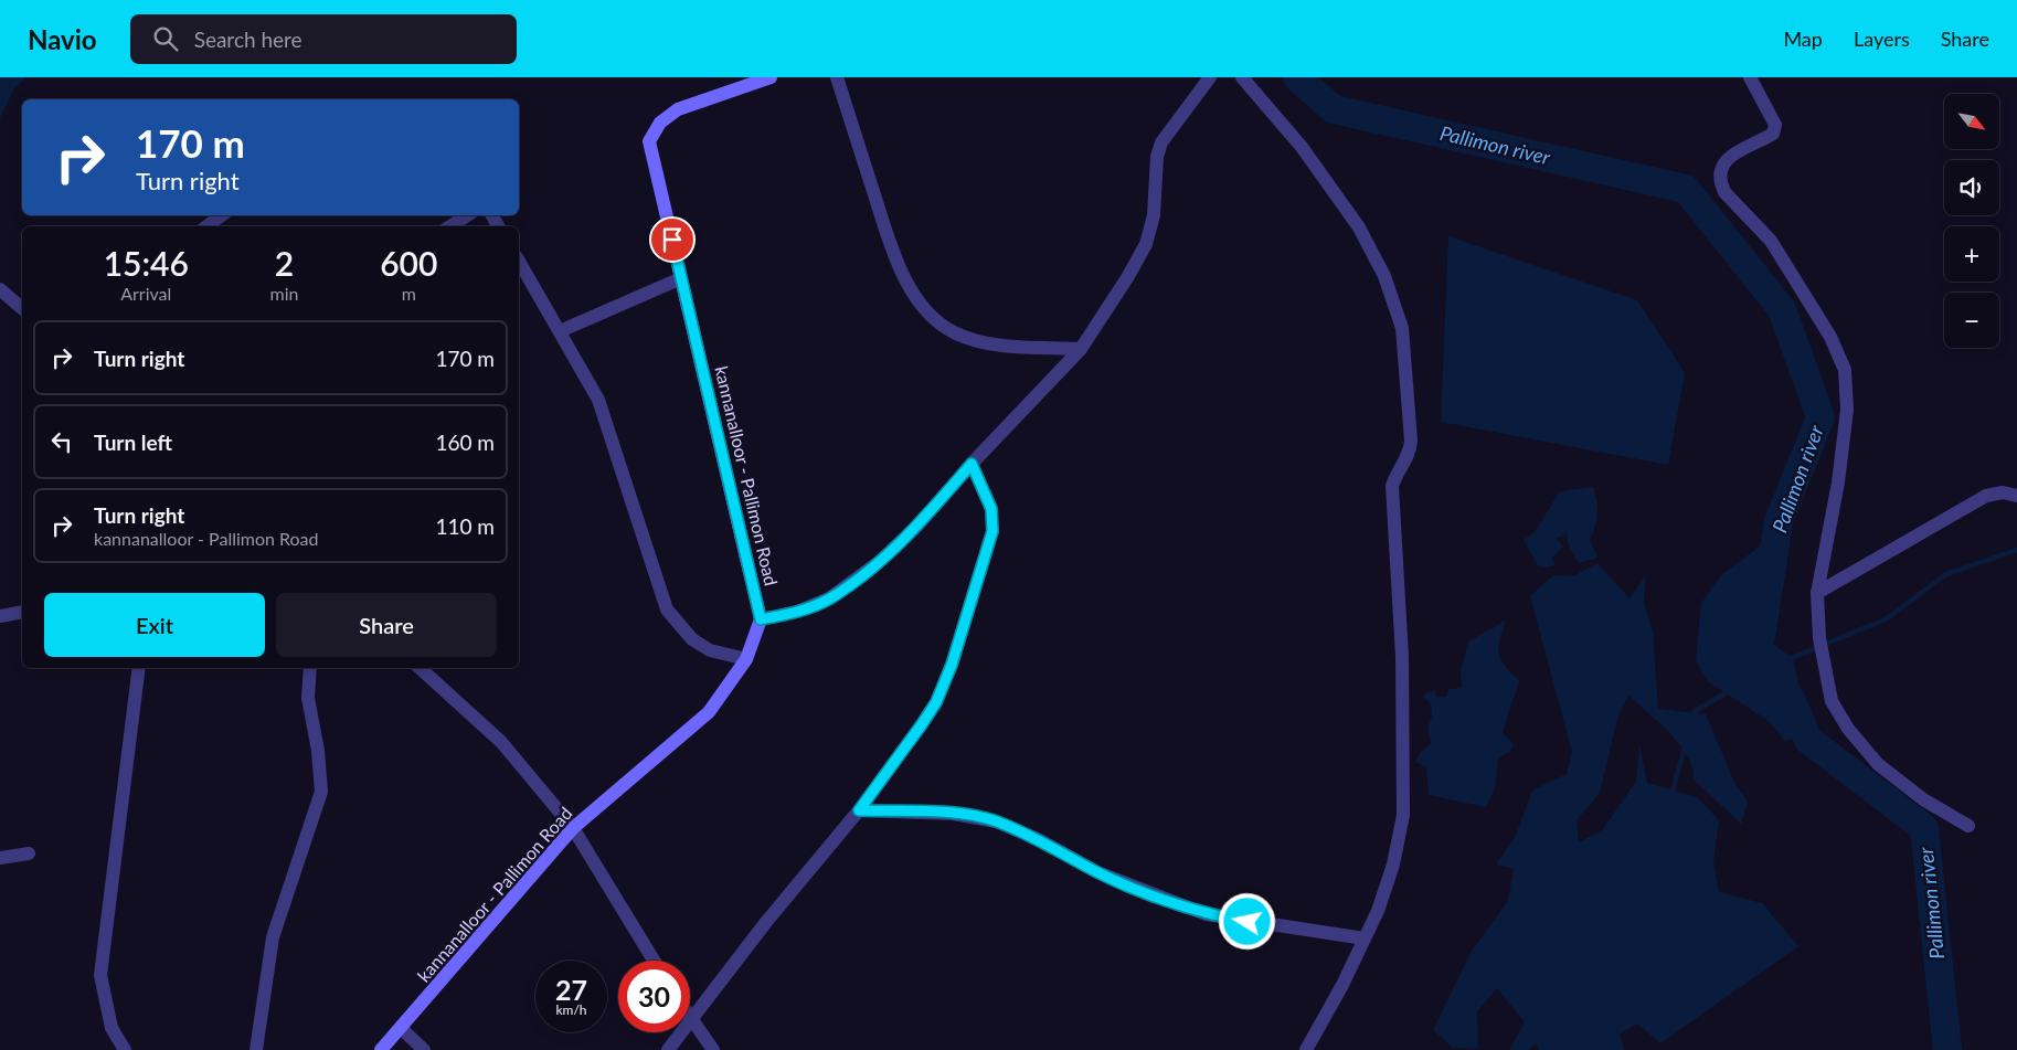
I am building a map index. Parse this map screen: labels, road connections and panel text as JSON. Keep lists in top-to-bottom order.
{
  "streets": {
    "street": ["kannanalloor - Pallimon Road"]
  },
  "water": ["Pallimon river"],
  "north": "bottom right",
  "page": {
    "header": "Navio",
    "search": "Search here",
    "nav": ["Map", "Layers", "Share"],
    "map_buttons": ["+", "−"],
    "turn": ["170 m", "Turn right"],
    "eta": [
      "15:46",
      "Arrival",
      "2",
      "min",
      "600",
      "m"
    ],
    "list": [
      {
        "name": "Turn right",
        "value": "170 m"
      },
      {
        "name": "Turn left",
        "value": "160 m"
      },
      {
        "name": "Turn right",
        "note": "kannanalloor - Pallimon Road",
        "value": "110 m"
      }
    ],
    "buttons": ["Exit", "Share"],
    "speed": "27 km/h",
    "limit": "30"
  }
}
